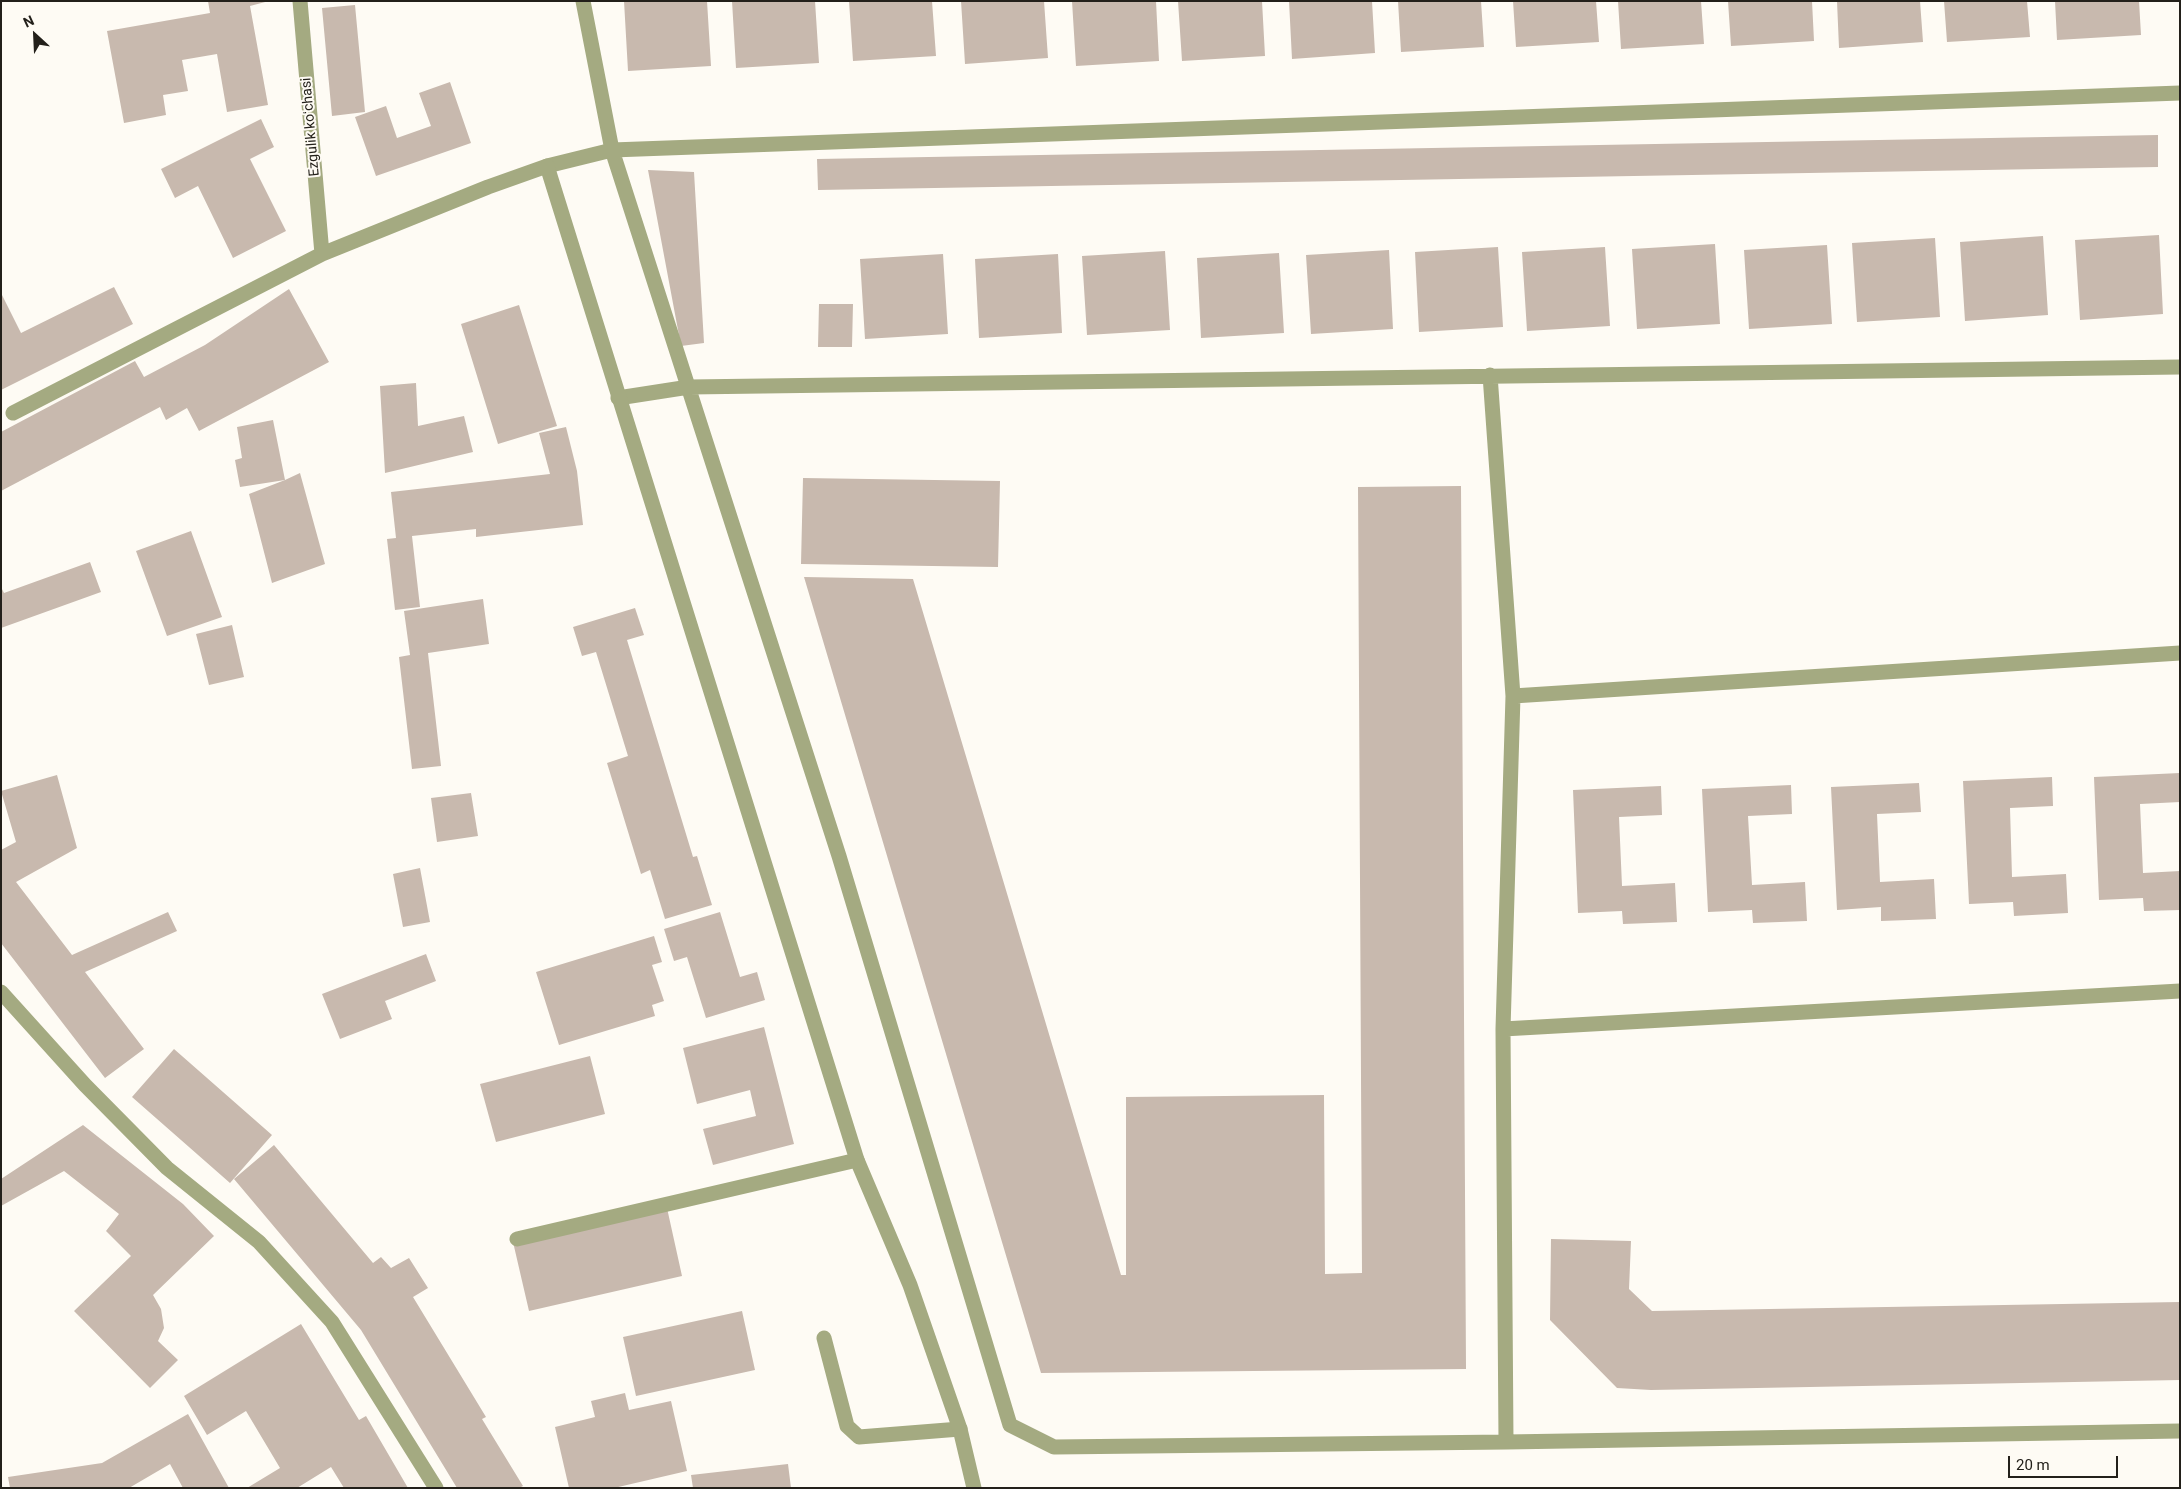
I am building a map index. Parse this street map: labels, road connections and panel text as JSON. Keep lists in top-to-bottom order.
{
  "streets": {
    "street": ["Ezgulik koʻchasi"]
  },
  "scale_bar": "20 m",
  "north": "top left"
}
